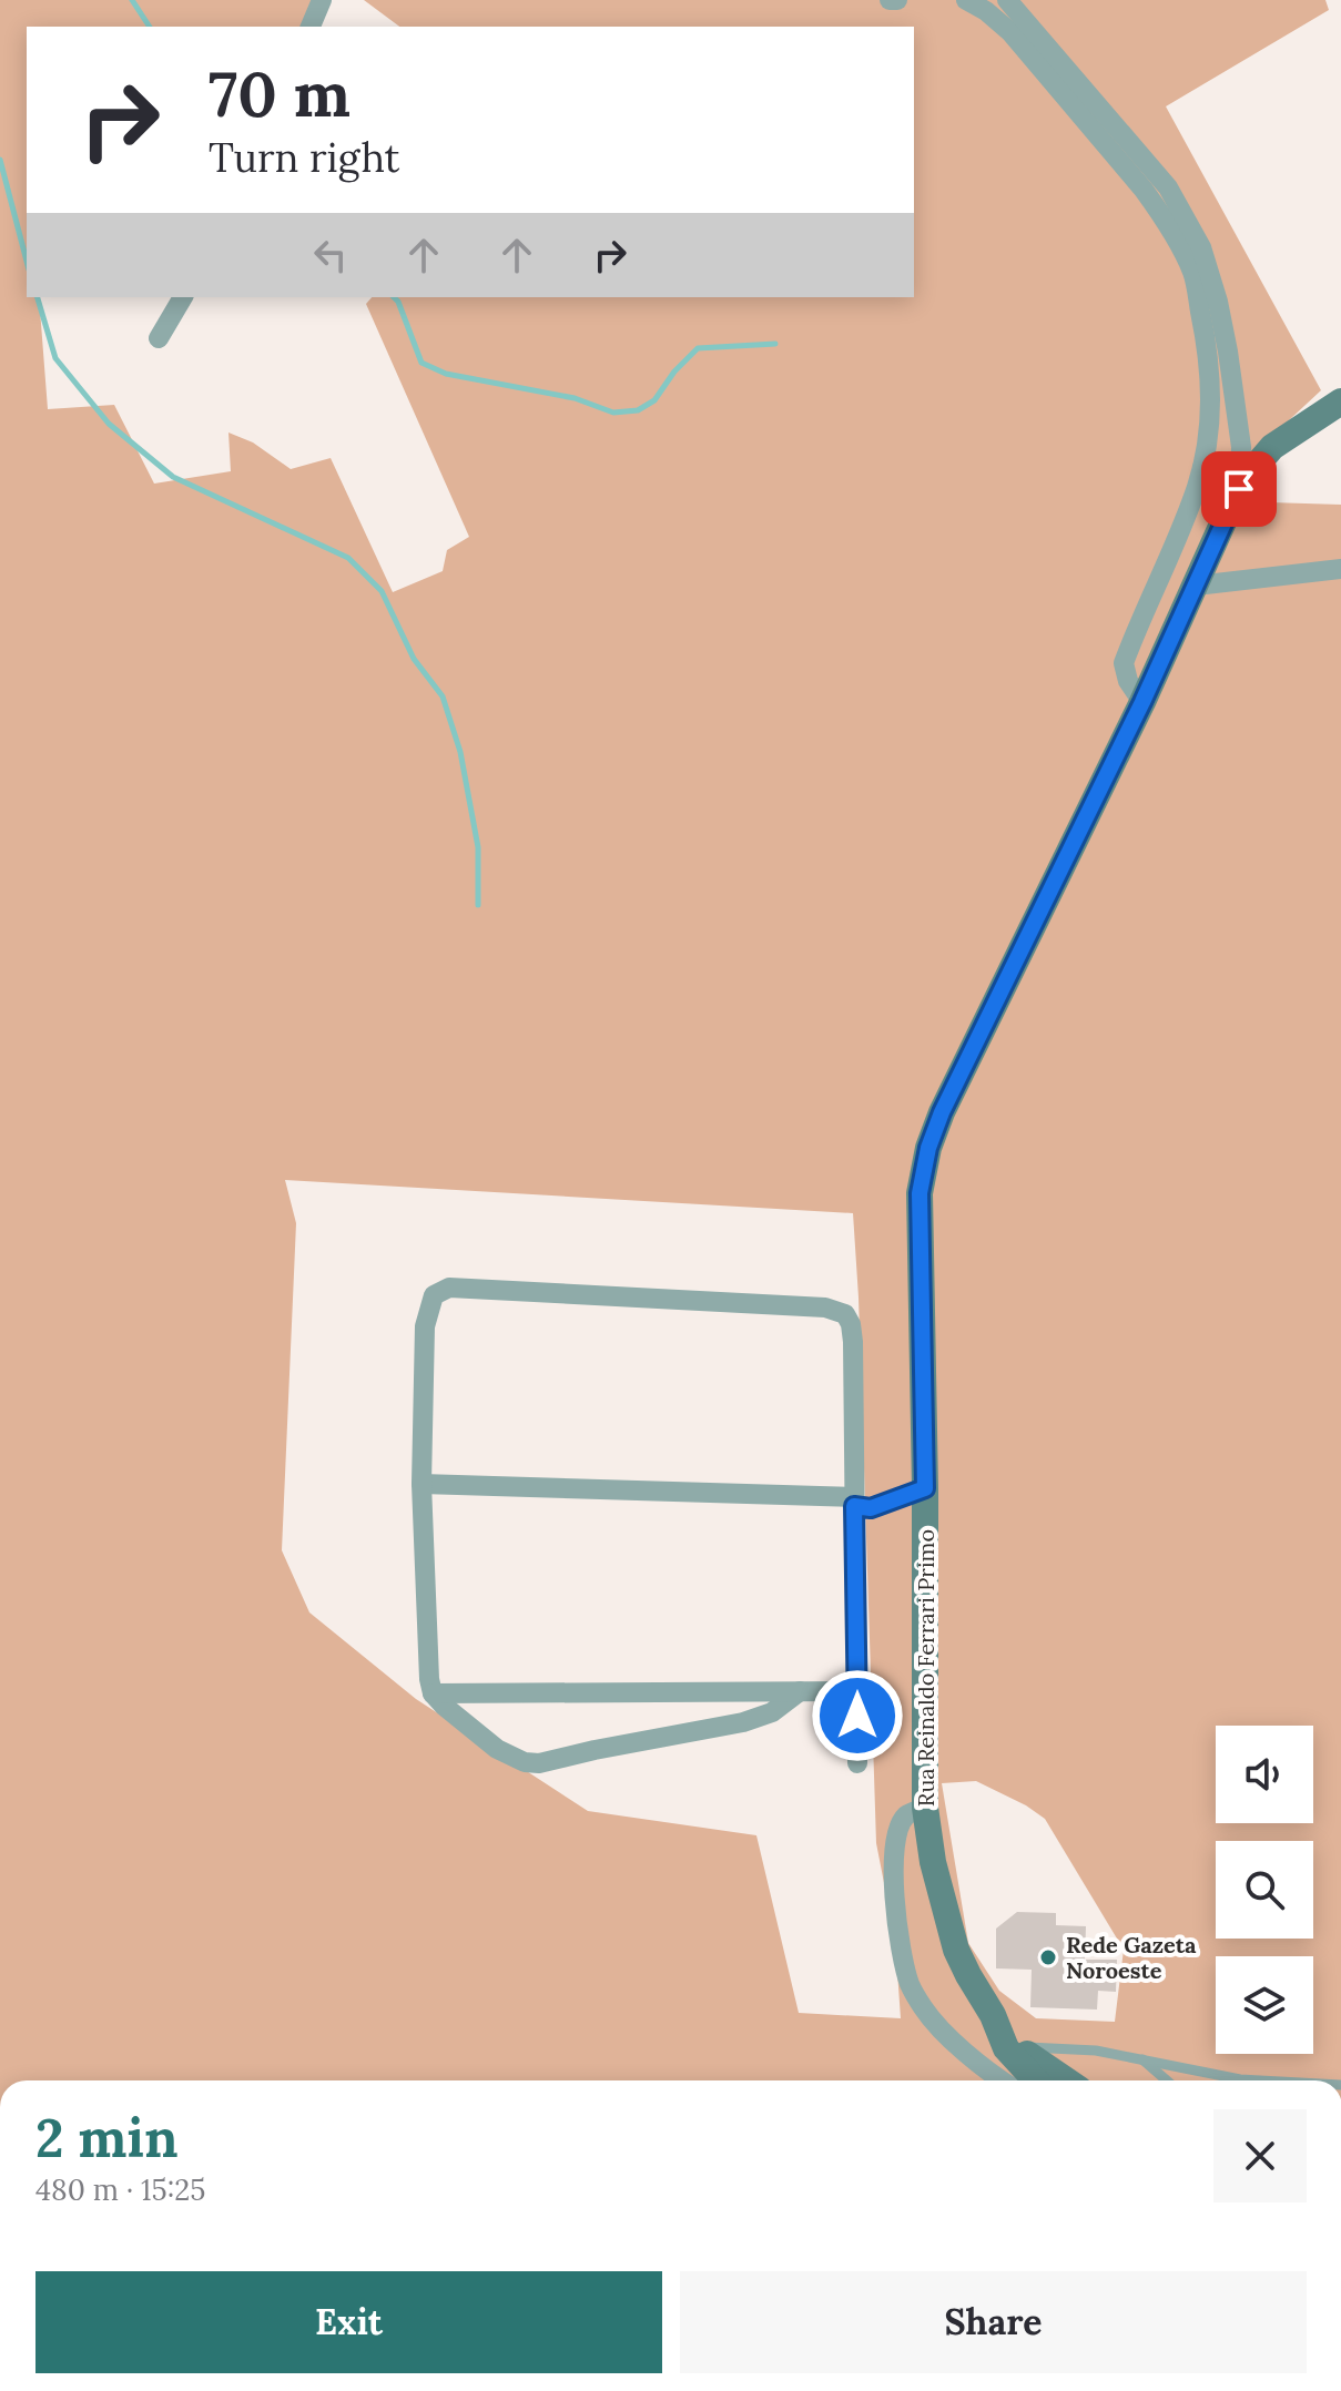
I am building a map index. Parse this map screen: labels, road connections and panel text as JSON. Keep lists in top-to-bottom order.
{
  "streets": {
    "street": ["Rua Reinaldo Ferrari Primo"]
  },
  "places": ["Rede Gazeta Noroeste"],
  "page": {
    "turn": ["70 m", "Turn right"],
    "heading": ["2 min", "480 m · 15:25"],
    "buttons": ["Exit", "Share"]
  }
}
